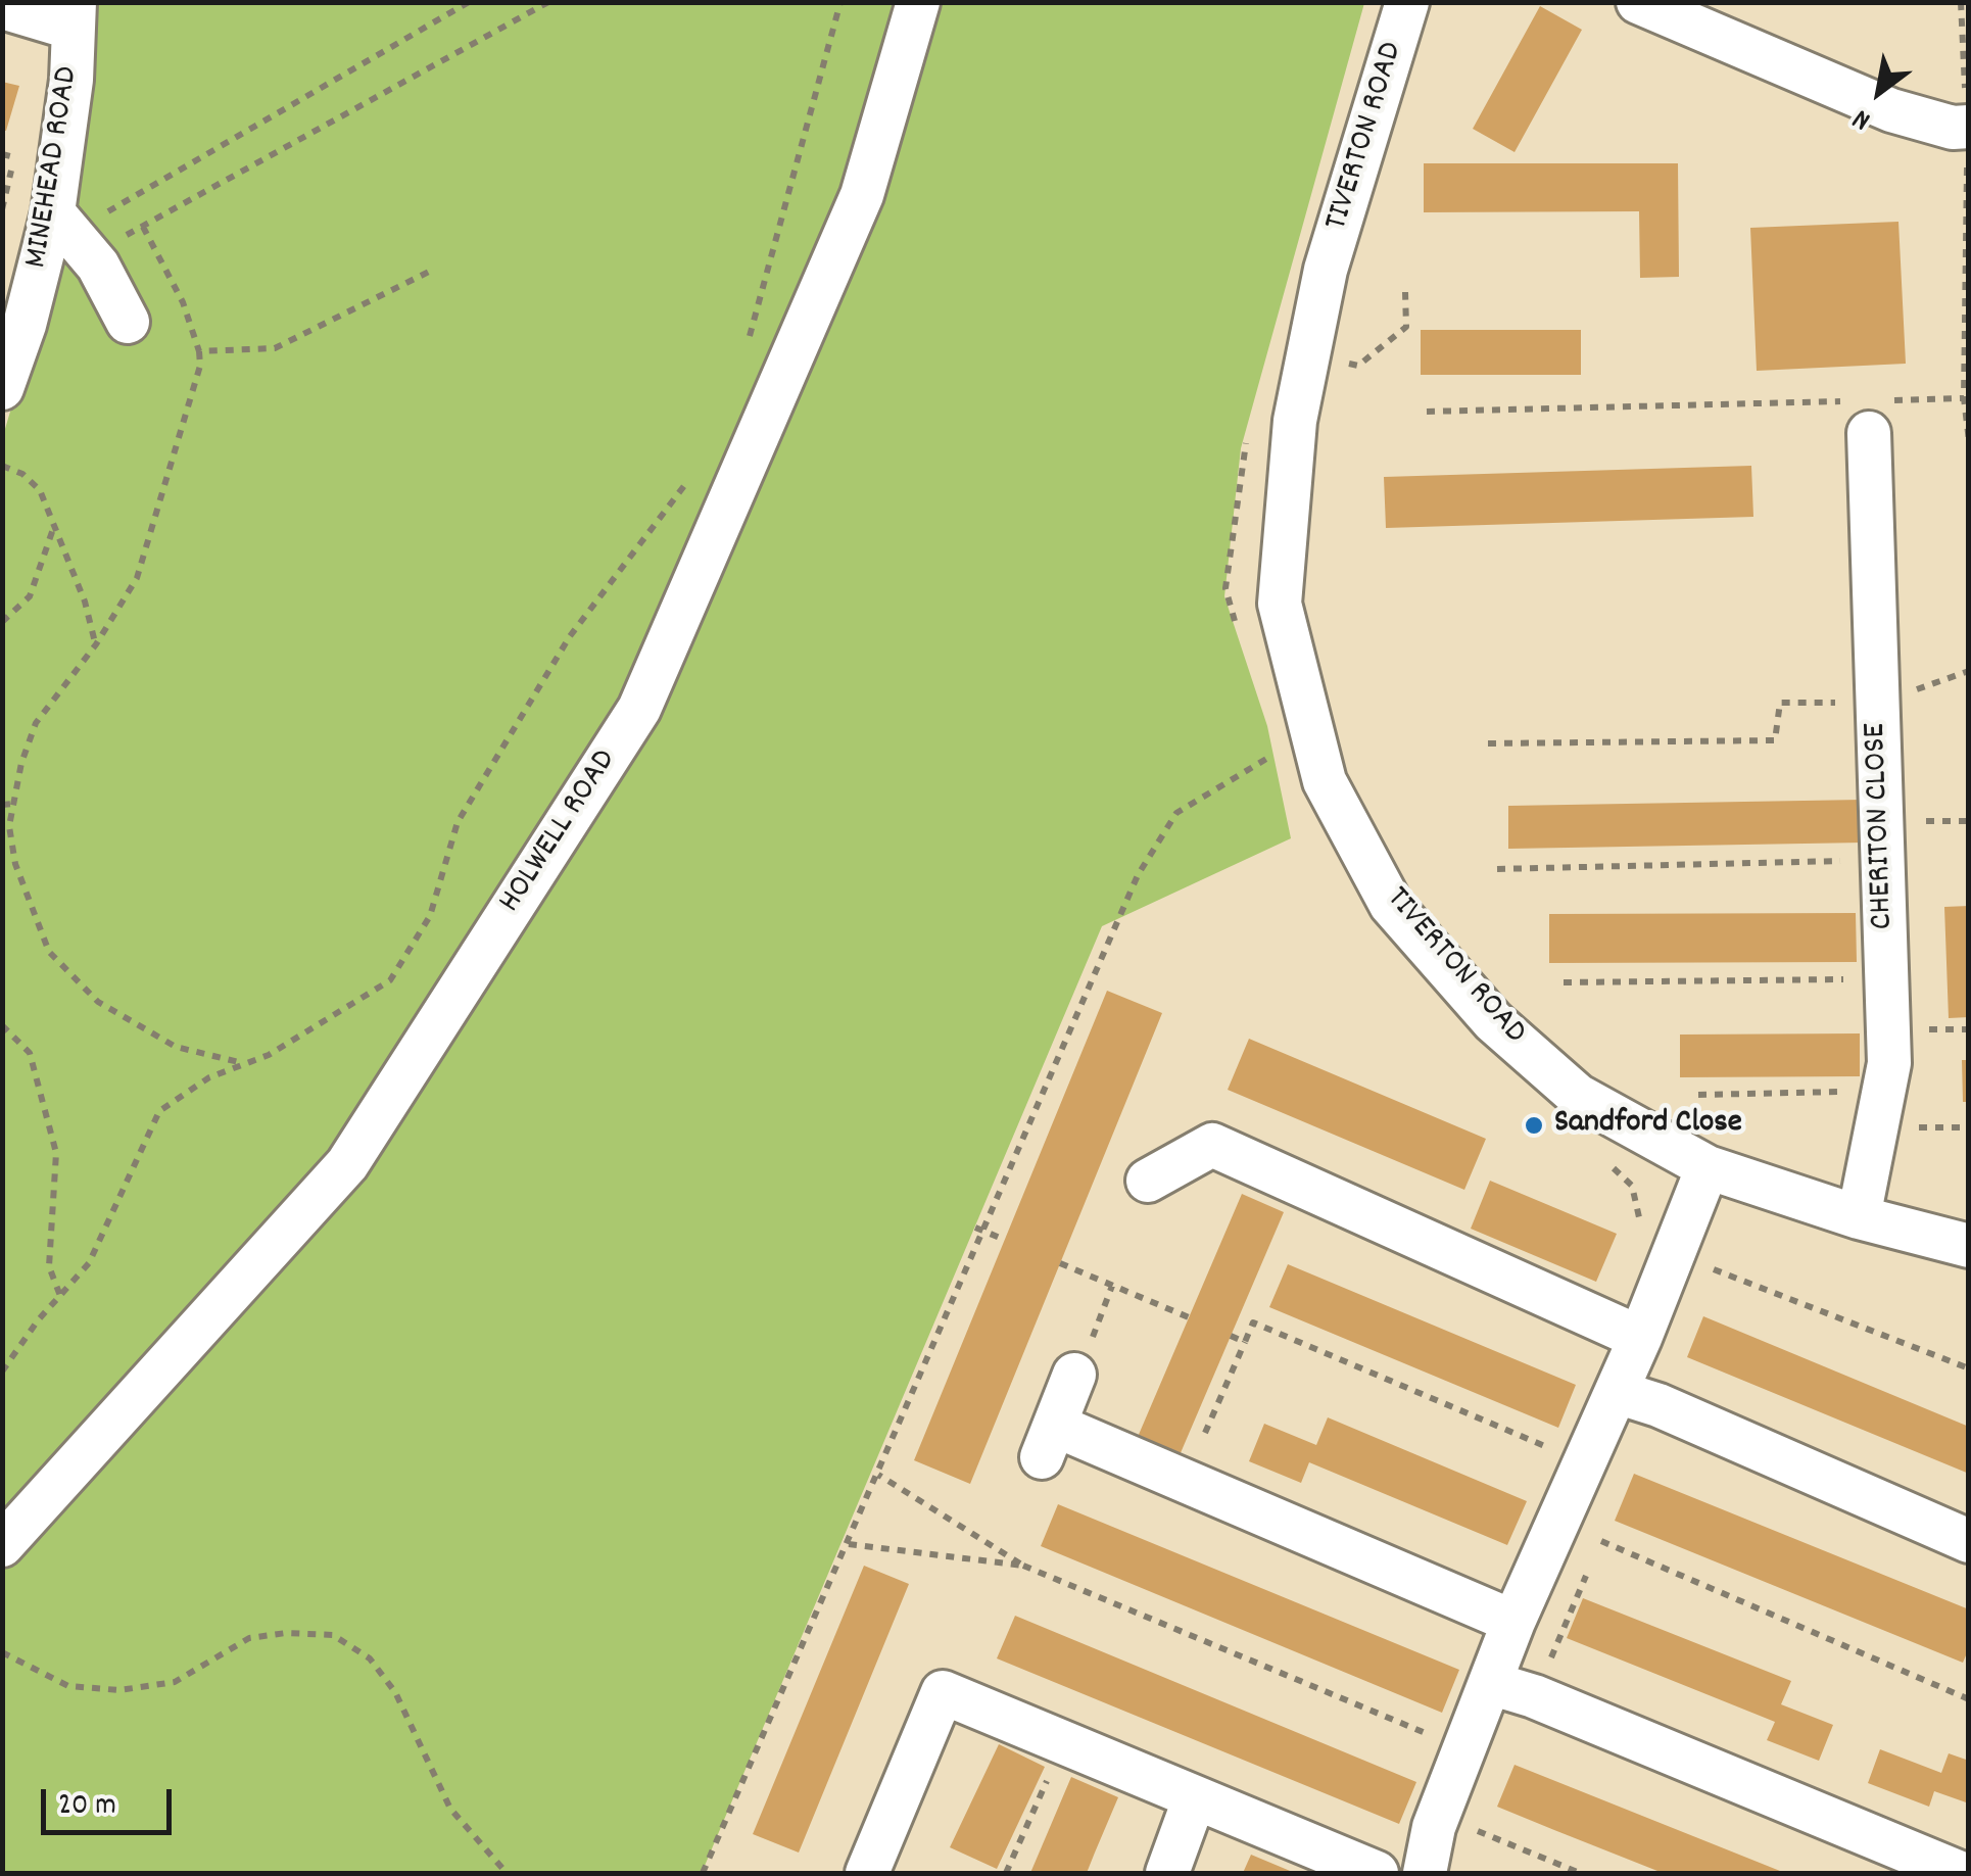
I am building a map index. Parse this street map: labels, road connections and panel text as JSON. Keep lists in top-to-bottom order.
{
  "streets": {
    "street": [
      "TIVERTON ROAD",
      "MINEHEAD ROAD",
      "CHERITON CLOSE",
      "HOLWELL ROAD"
    ]
  },
  "crossings": [
    ["TIVERTON ROAD", "CHERITON CLOSE"]
  ],
  "places": ["Sandford Close"],
  "scale_bar": "20 m",
  "north": "bottom left"
}
